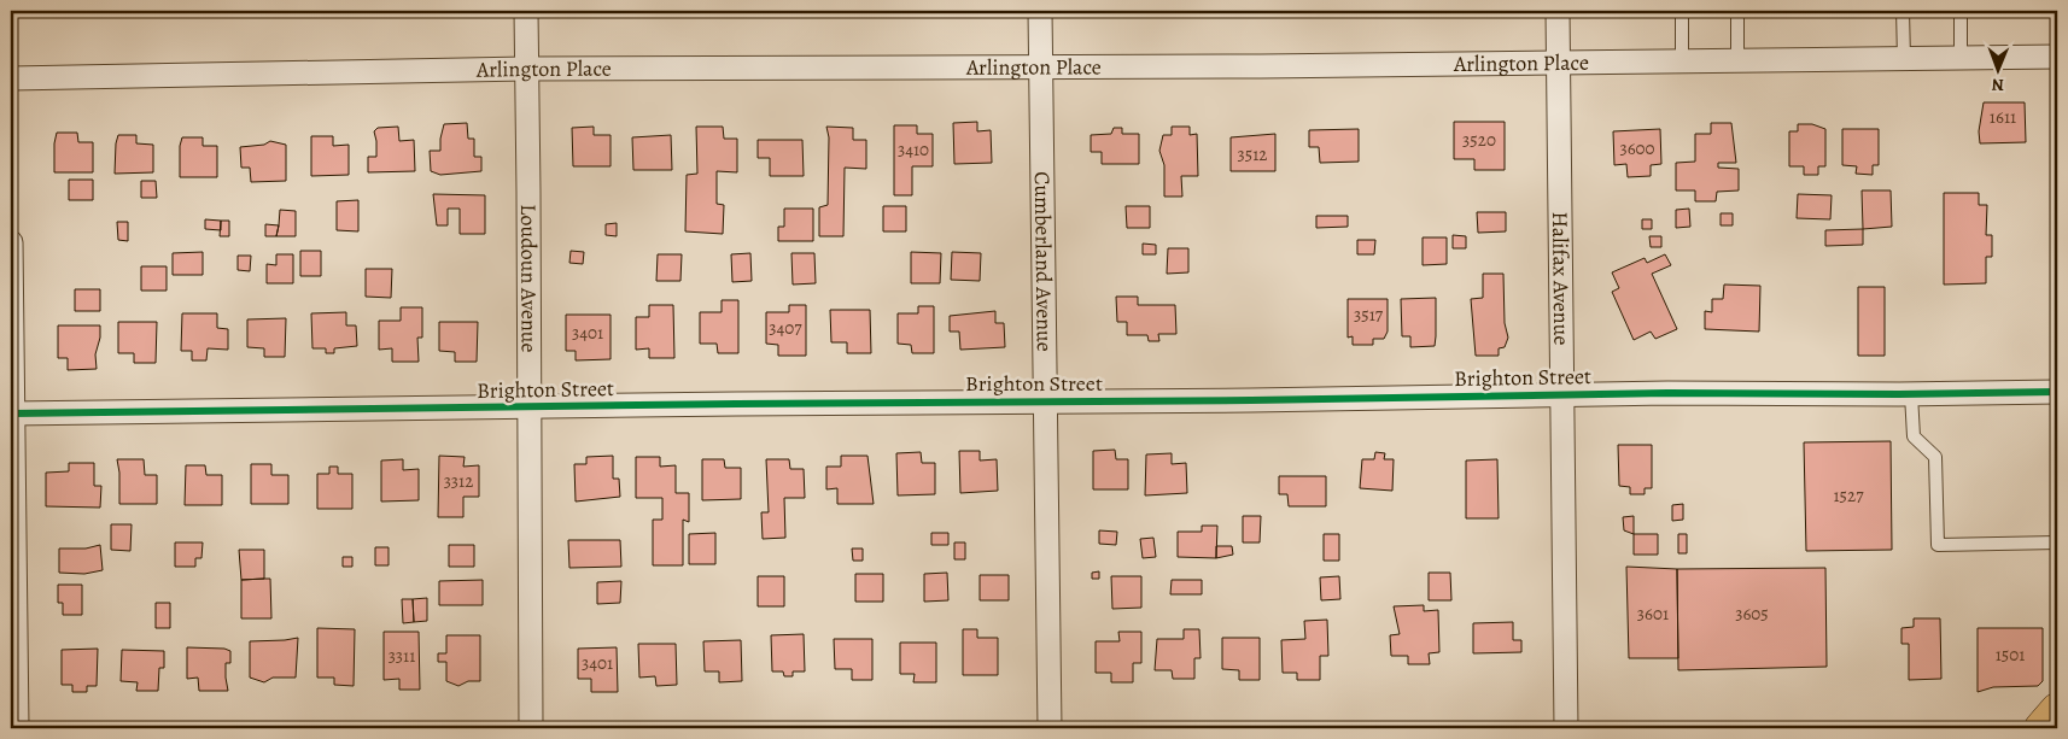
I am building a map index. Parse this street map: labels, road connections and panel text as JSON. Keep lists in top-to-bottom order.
{
  "streets": {
    "street": [
      "Arlington Place",
      "Cumberland Avenue",
      "Loudoun Avenue",
      "Halifax Avenue",
      "Brighton Street"
    ]
  },
  "crossings": [
    ["Arlington Place", "Cumberland Avenue"],
    ["Arlington Place", "Loudoun Avenue"],
    ["Arlington Place", "Halifax Avenue"],
    ["Cumberland Avenue", "Brighton Street"],
    ["Loudoun Avenue", "Brighton Street"],
    ["Halifax Avenue", "Brighton Street"]
  ],
  "house_numbers": [
    "1611",
    "3520",
    "3600",
    "3410",
    "3512",
    "3517",
    "3407",
    "3401",
    "3312",
    "1527",
    "3601",
    "3605",
    "1501",
    "3311",
    "3401"
  ],
  "north": "bottom"
}
